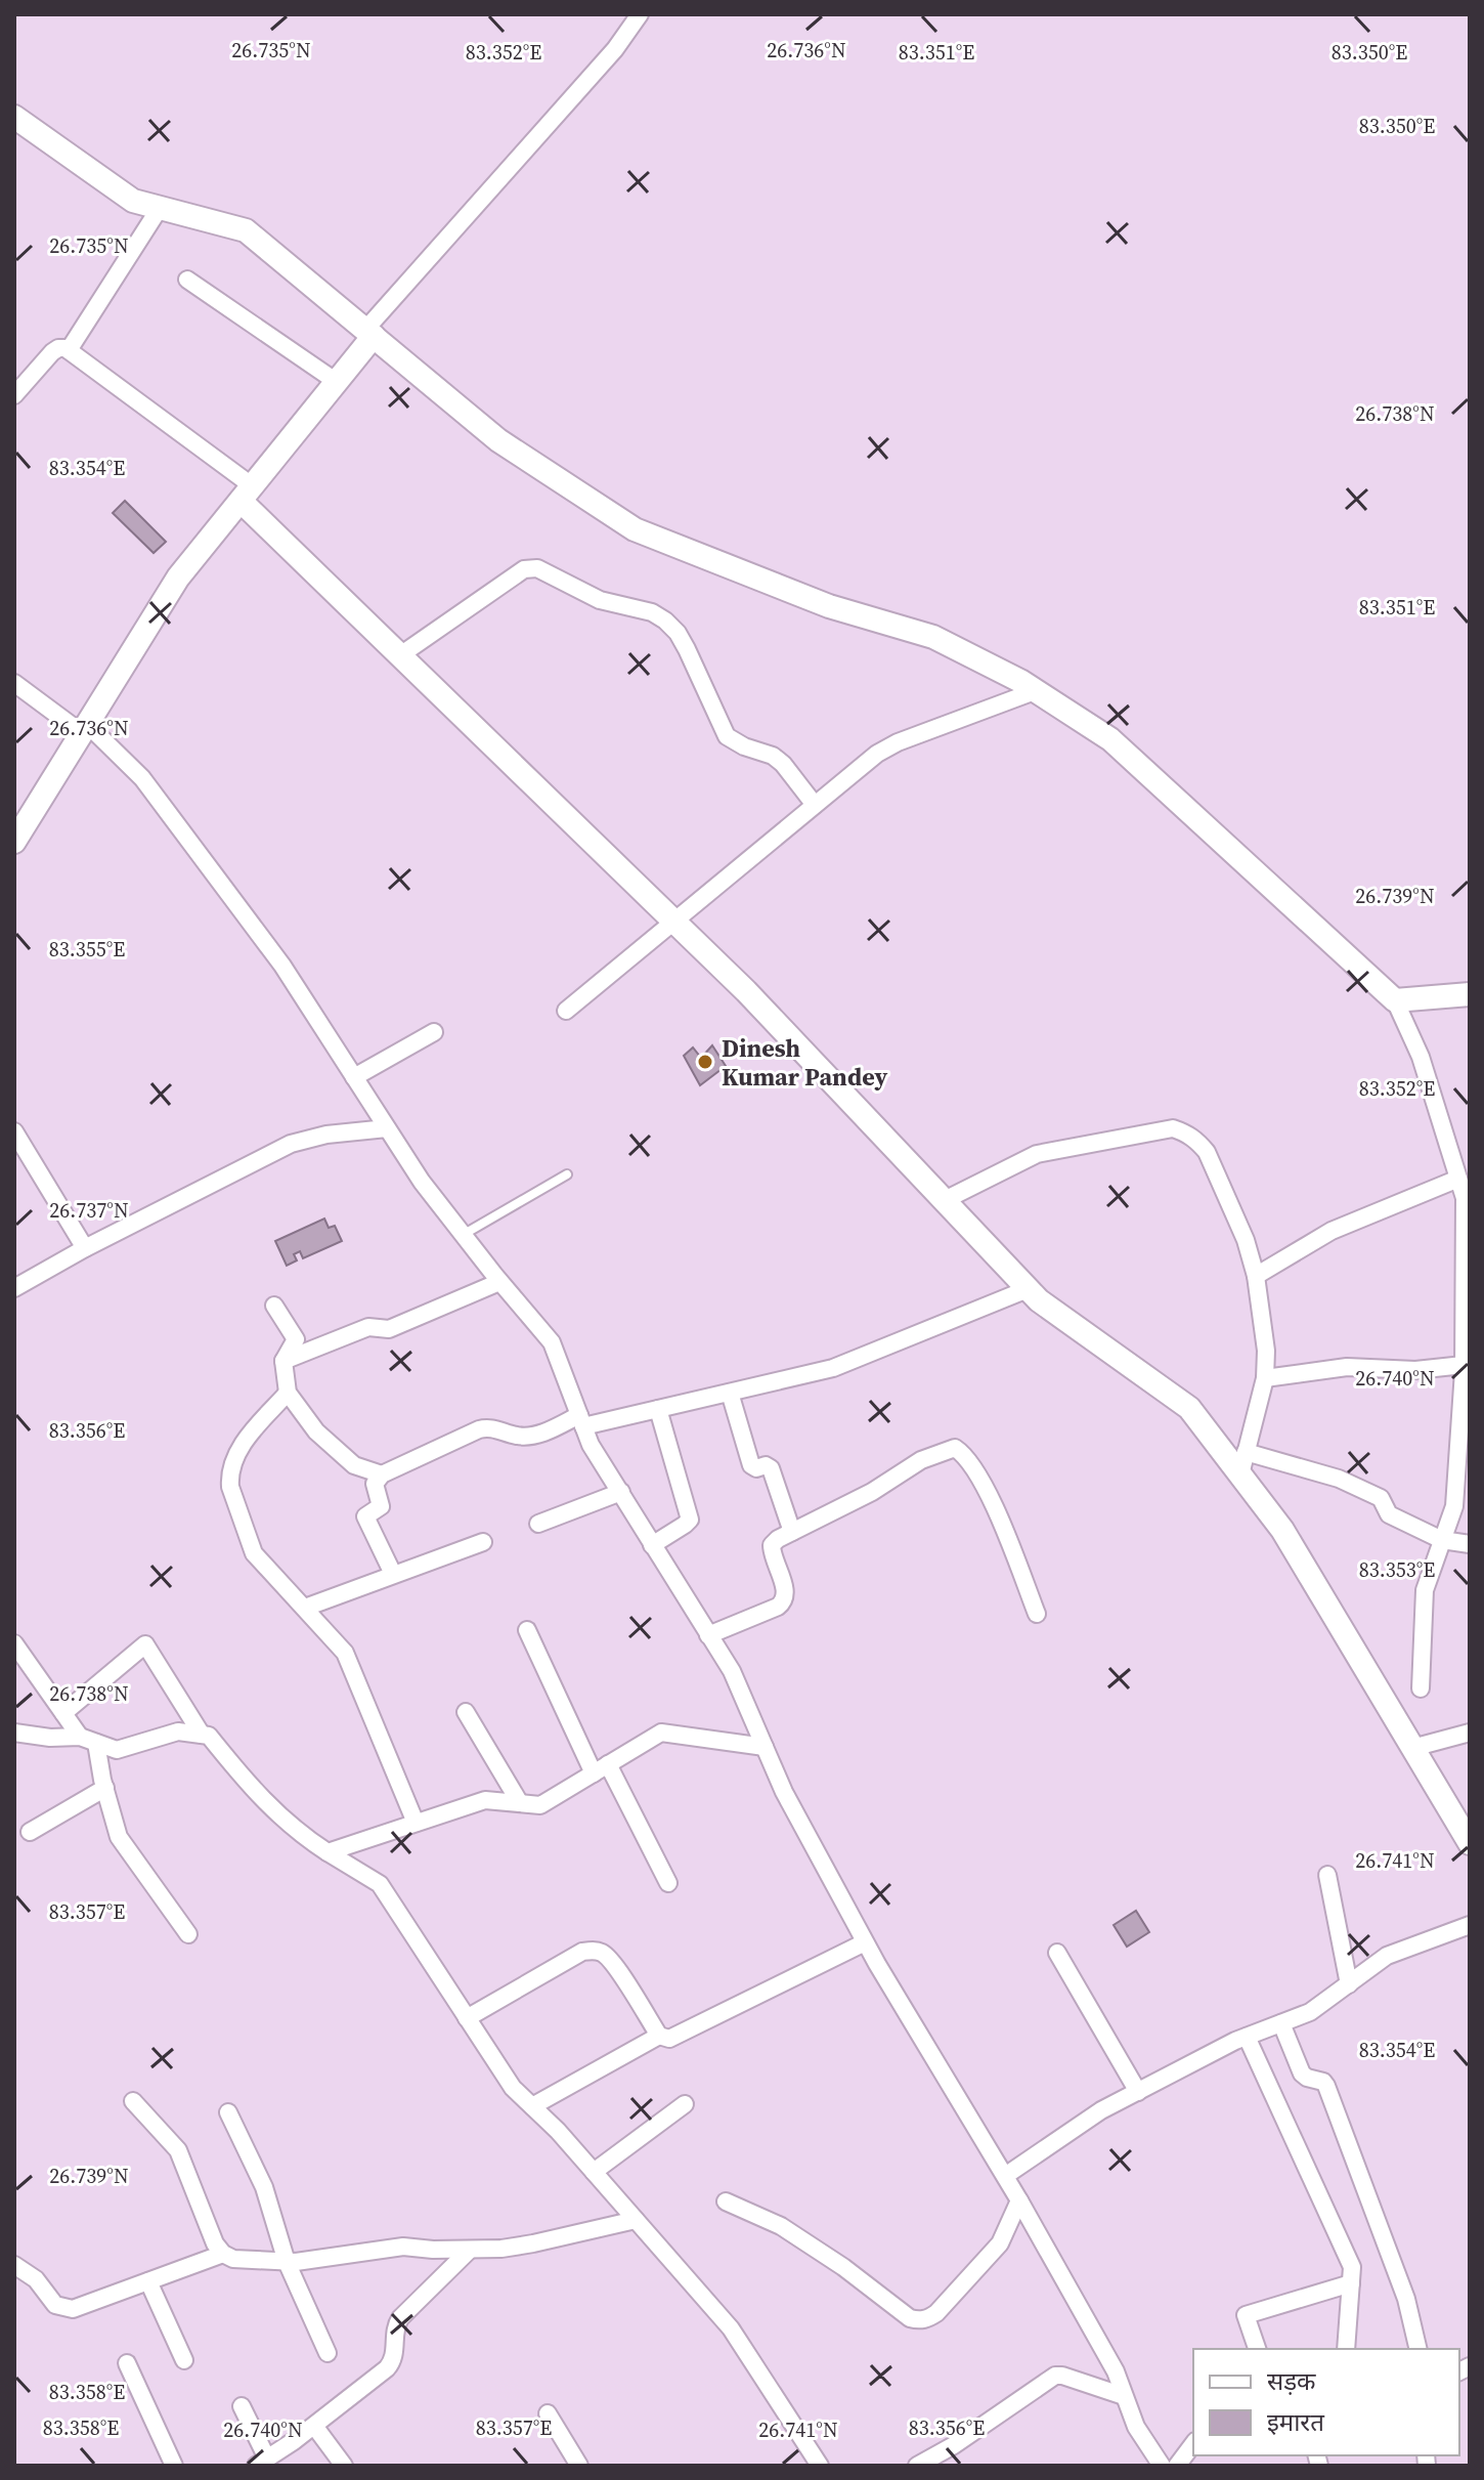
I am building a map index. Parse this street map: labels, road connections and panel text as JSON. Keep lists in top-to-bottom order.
{
  "places": ["Dinesh Kumar Pandey"],
  "legend": ["सड़क", "इमारत"],
  "coordinates": [
    "26.735°N",
    "26.736°N",
    "83.352°E",
    "83.351°E",
    "83.350°E",
    "26.738°N",
    "83.354°E",
    "26.739°N",
    "83.355°E",
    "26.737°N",
    "26.740°N",
    "83.356°E",
    "83.353°E",
    "26.741°N",
    "83.357°E",
    "83.358°E"
  ]
}
